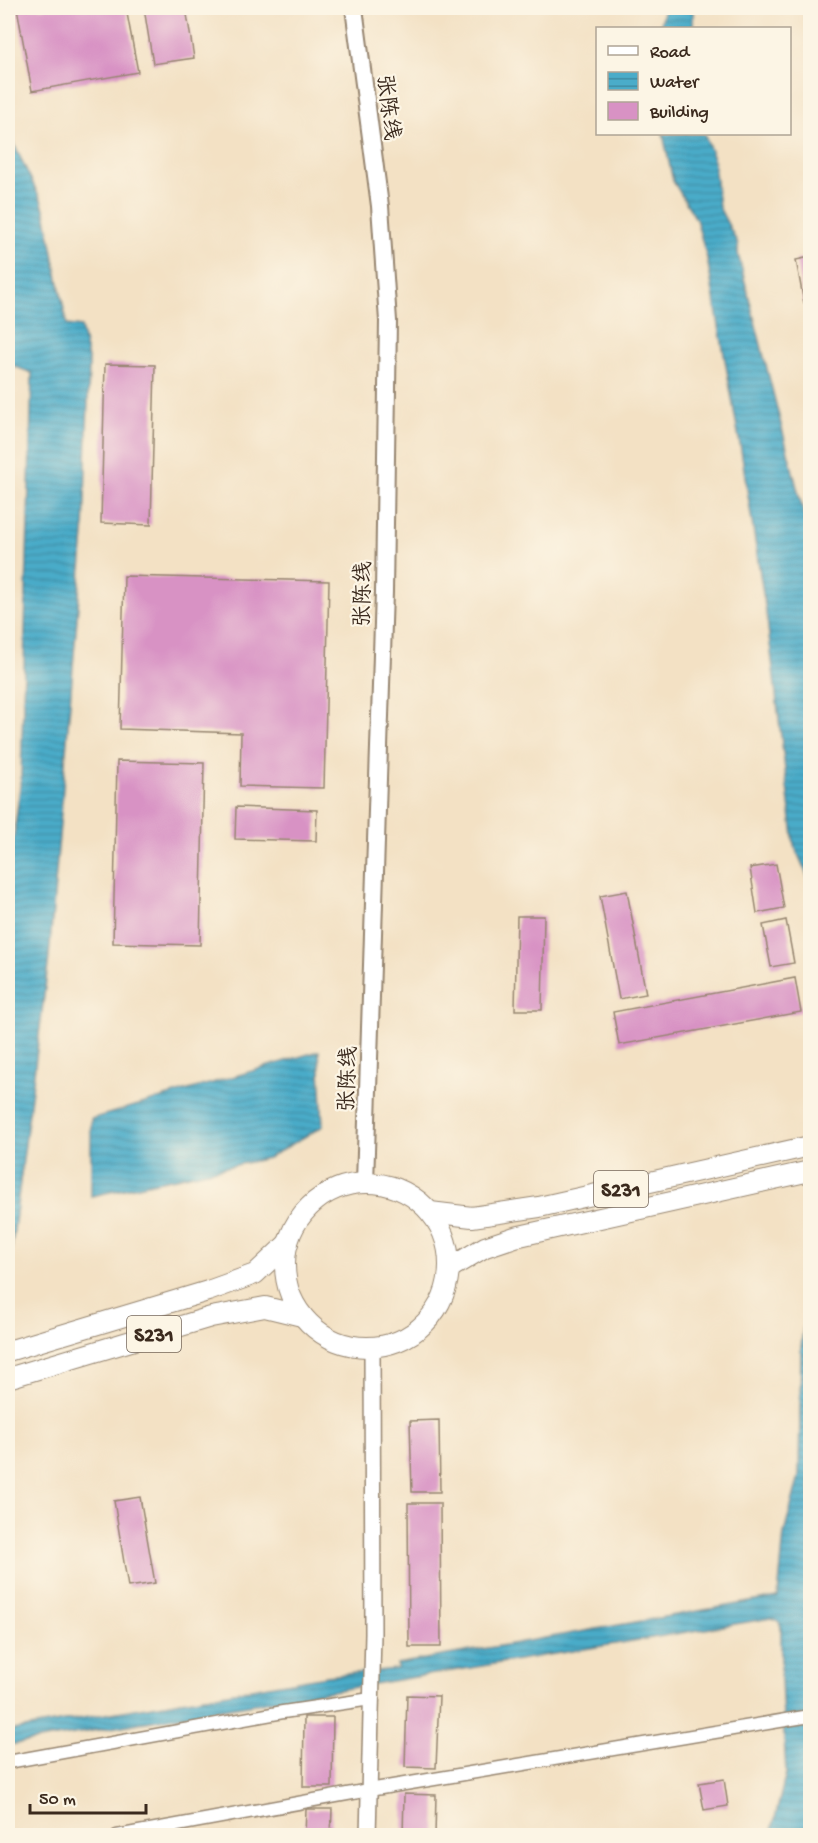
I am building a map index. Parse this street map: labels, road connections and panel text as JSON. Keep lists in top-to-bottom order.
{
  "streets": {
    "main road": ["张陈线", "S231"]
  },
  "crossings": [
    ["张陈线", "S231"]
  ],
  "legend": ["Road", "Water", "Building"],
  "scale_bar": "50 m"
}
